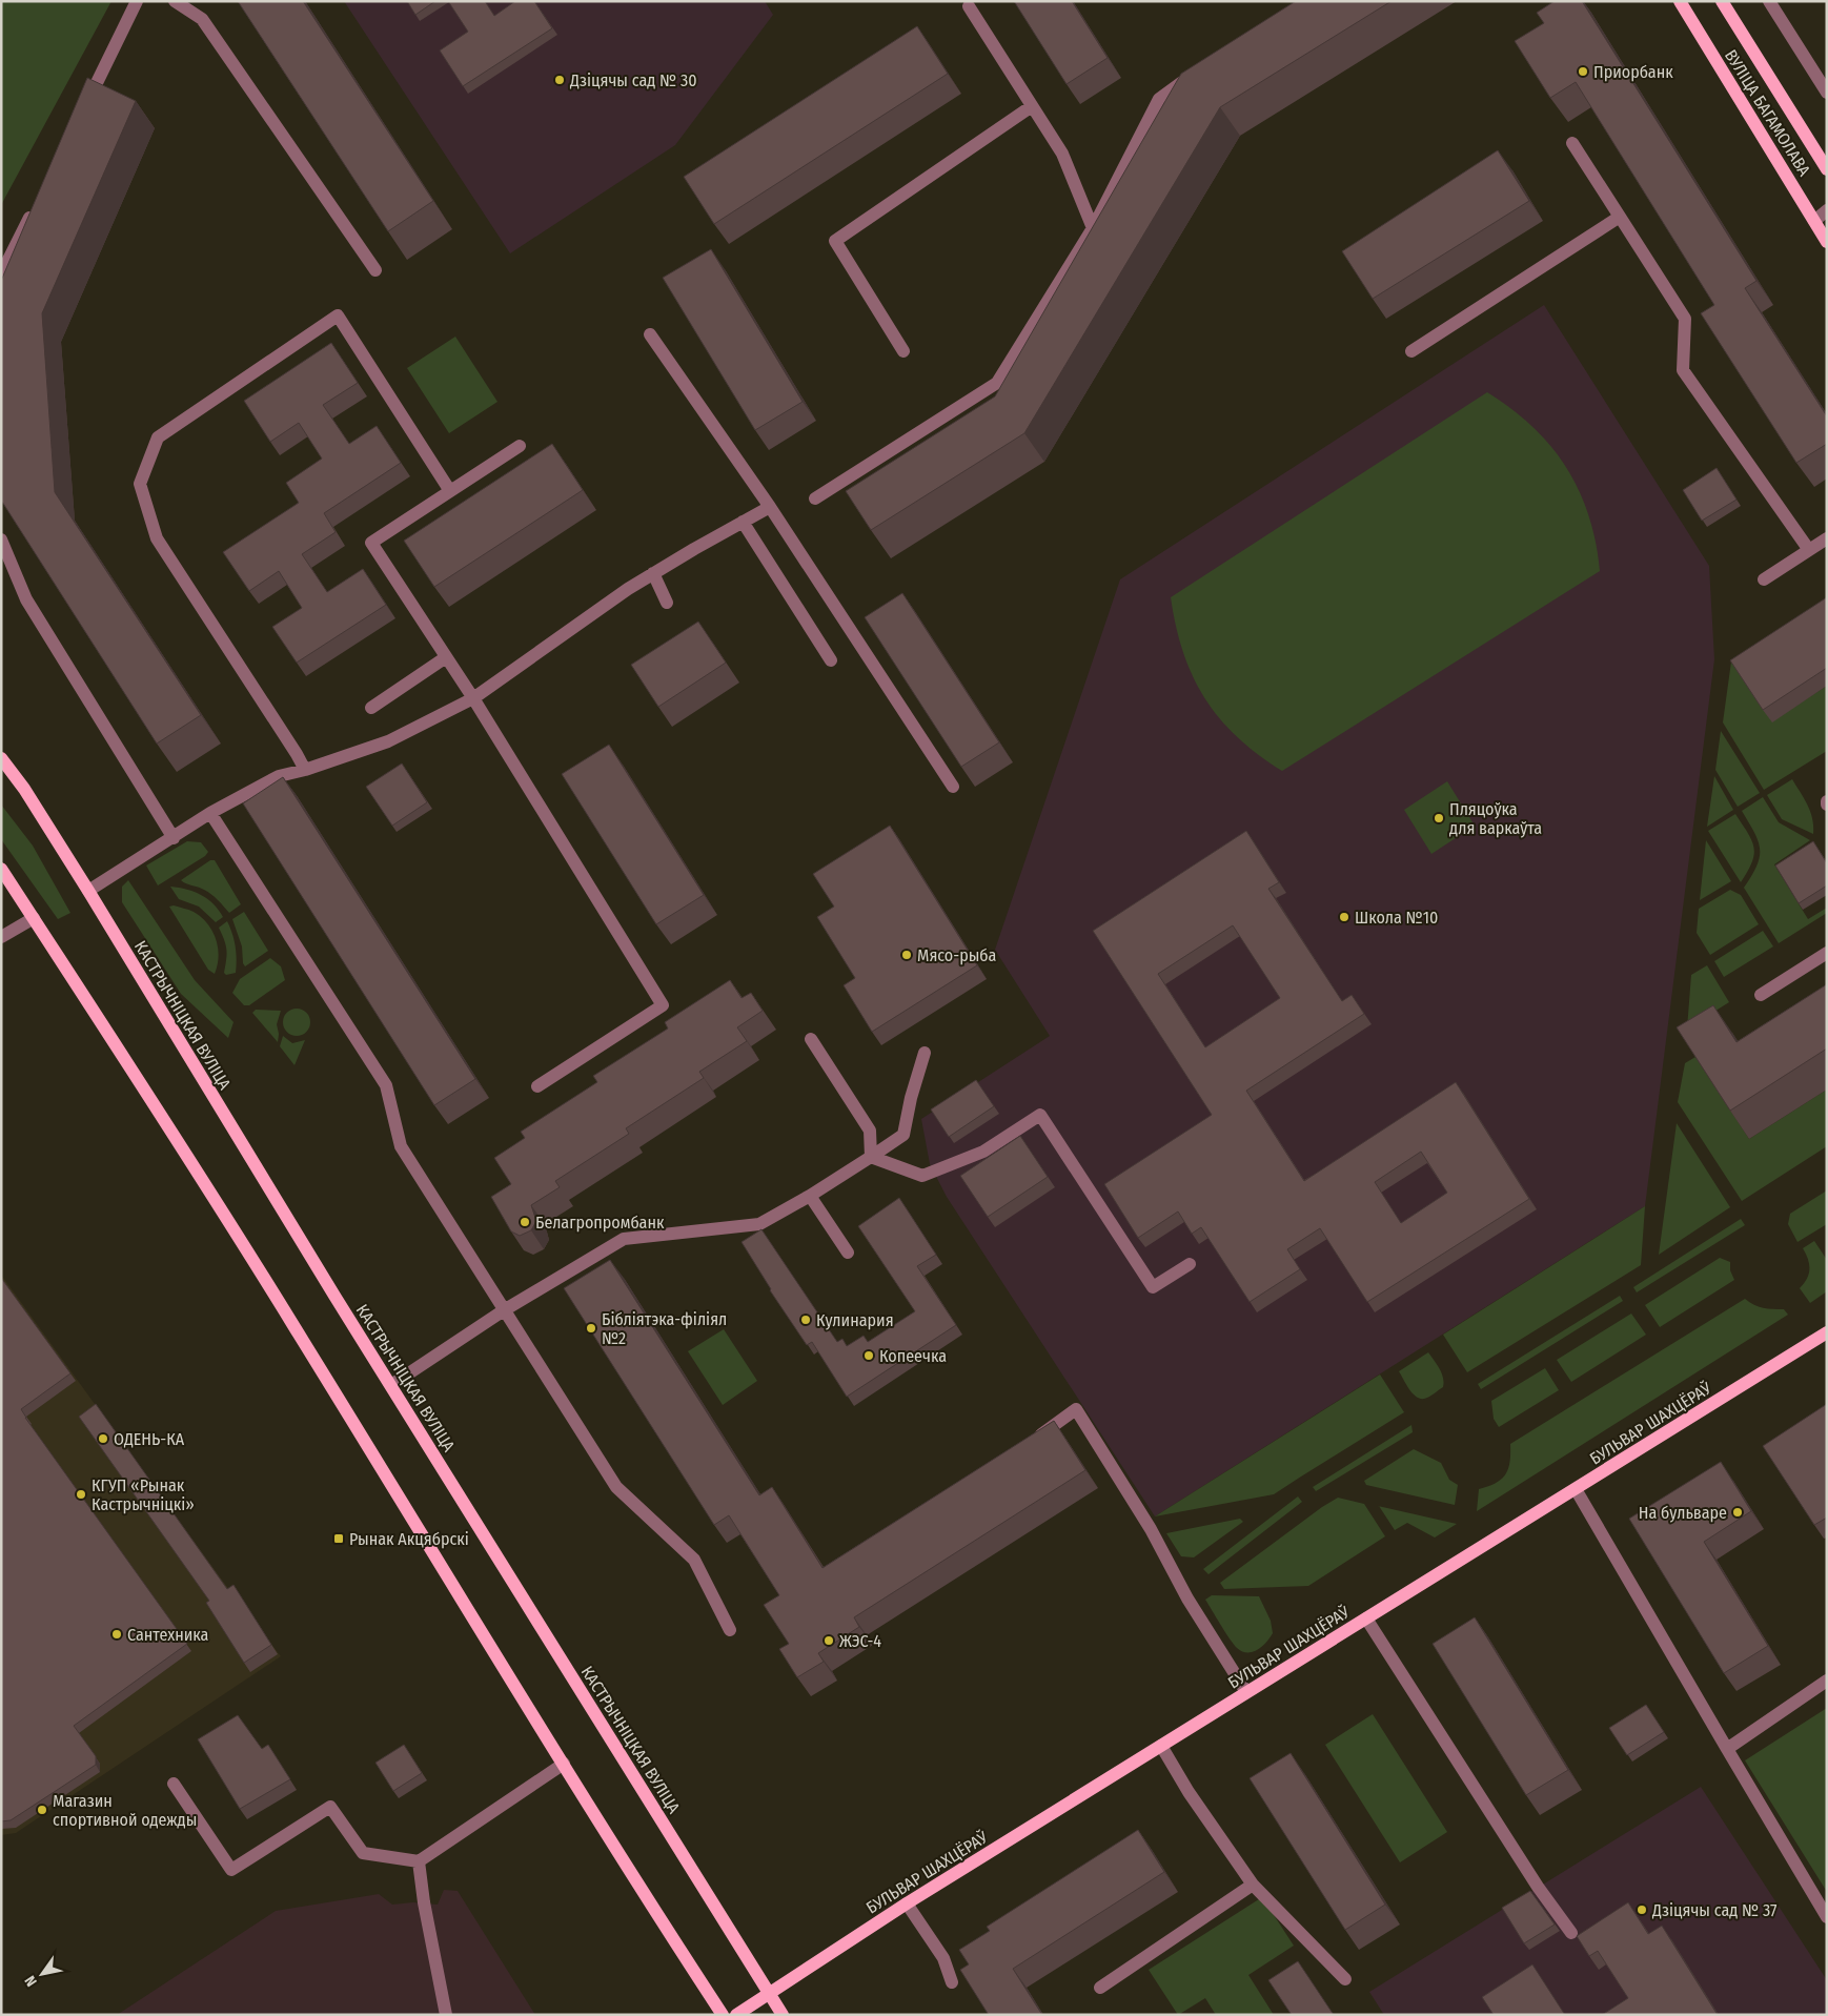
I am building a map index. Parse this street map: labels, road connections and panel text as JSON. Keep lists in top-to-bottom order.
{
  "streets": {
    "main road": ["ВУЛІЦА БАГАМОЛАВА", "КАСТРЫЧНІЦКАЯ ВУЛІЦА", "БУЛЬВАР ШАХЦЁРАЎ"]
  },
  "crossings": [
    ["КАСТРЫЧНІЦКАЯ ВУЛІЦА", "БУЛЬВАР ШАХЦЁРАЎ"]
  ],
  "places": {
    "other": [
      "Приорбанк",
      "Дзіцячы сад № 30",
      "Пляцоўка для варкаўта",
      "Школа №10",
      "Мясо-рыба",
      "Белагропромбанк",
      "Кулинария",
      "Бібліятэка-філіял №2",
      "Копеечка",
      "ОДЕНЬ-КА",
      "КГУП «Рынак Кастрычніцкі»",
      "На бульваре",
      "Сантехника",
      "ЖЭС-4",
      "Магазин спортивной одежды",
      "Дзіцячы сад № 37"
    ],
    "transit": ["Рынак Акцябрскі"]
  },
  "north": "bottom left"
}
